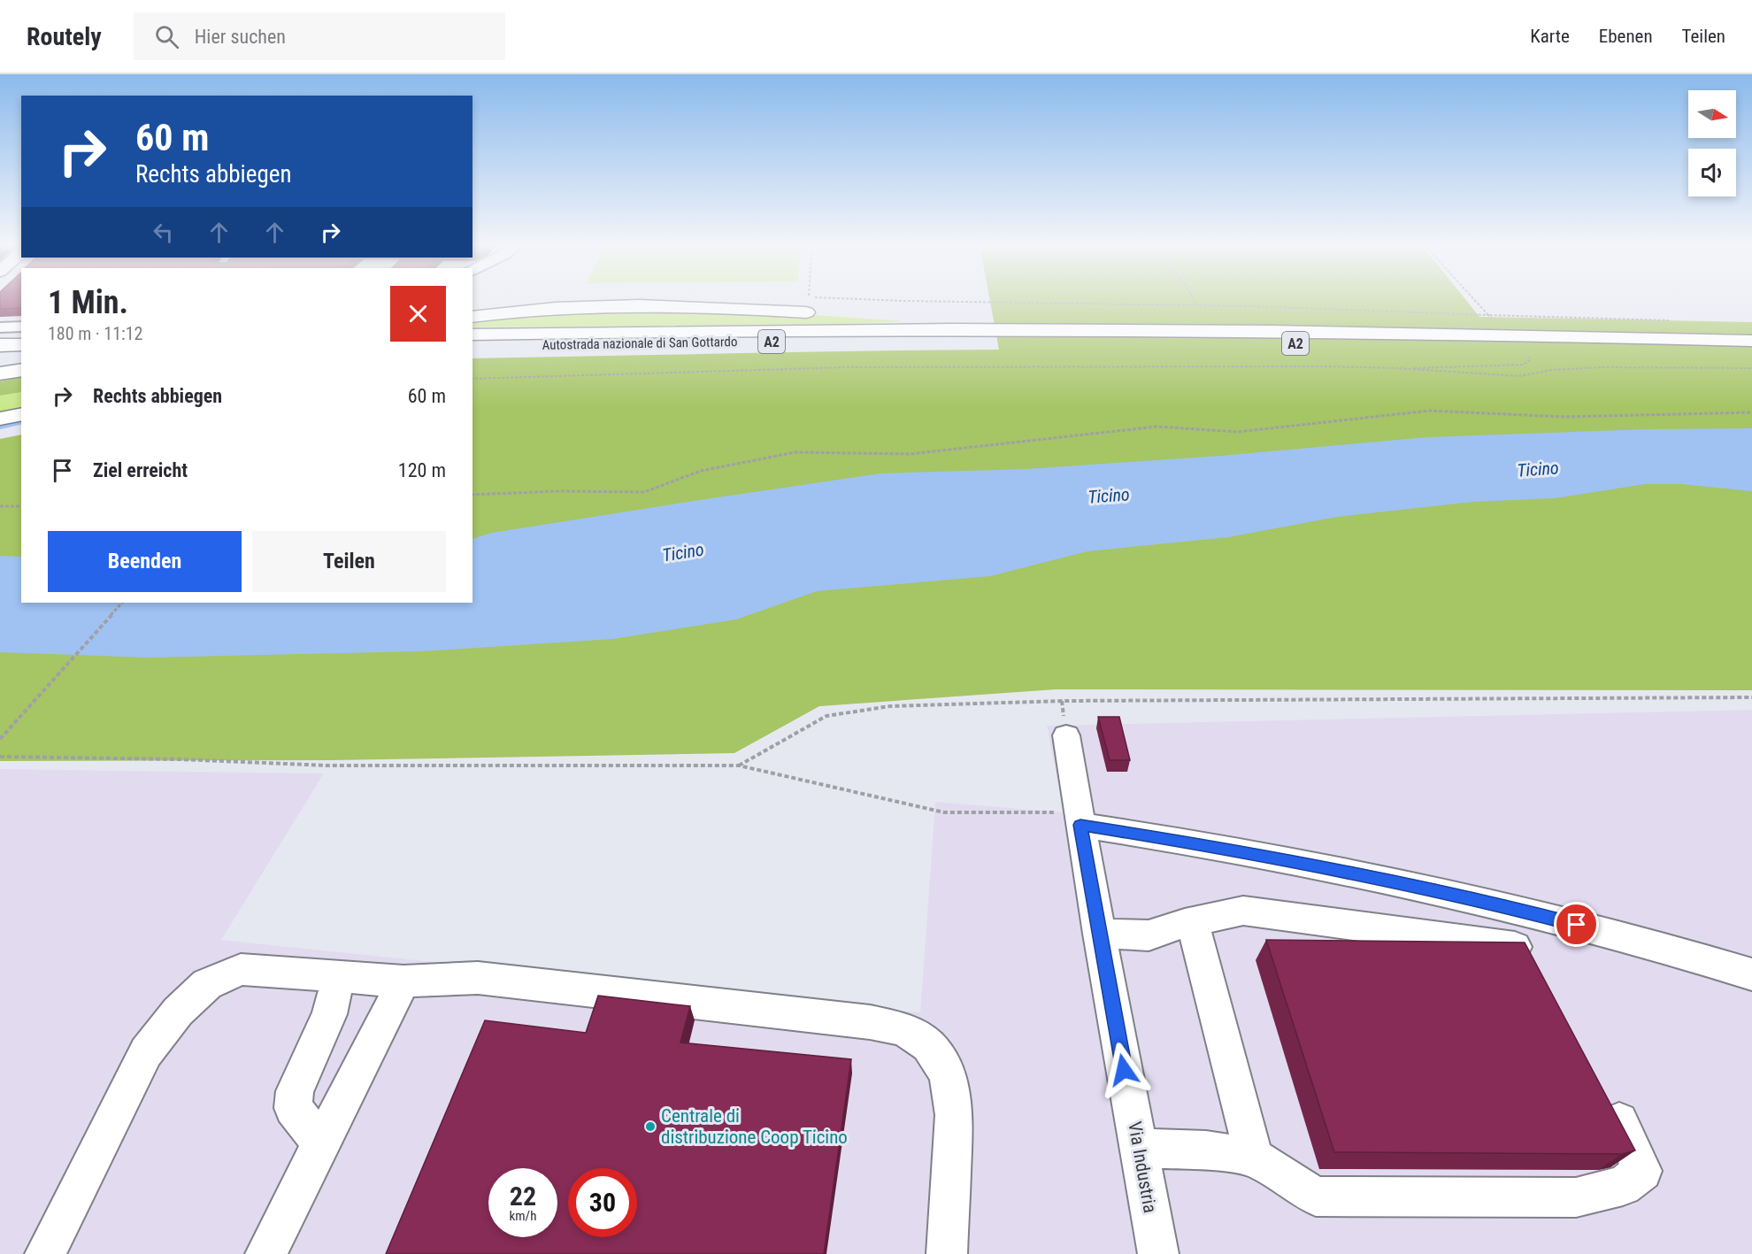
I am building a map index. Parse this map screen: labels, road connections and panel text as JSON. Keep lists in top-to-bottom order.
{
  "streets": {
    "highway": ["A2", "Autostrada nazionale di San Gottardo"],
    "street": ["Via Industria"]
  },
  "water": ["Ticino"],
  "places": ["Centrale di distribuzione Coop Ticino"],
  "north": "right",
  "page": {
    "header": "Routely",
    "search": "Hier suchen",
    "nav": ["Karte", "Ebenen", "Teilen"],
    "turn": ["60 m", "Rechts abbiegen"],
    "heading": ["1 Min.", "180 m · 11:12"],
    "list": [
      {
        "name": "Rechts abbiegen",
        "value": "60 m"
      },
      {
        "name": "Ziel erreicht",
        "value": "120 m"
      }
    ],
    "buttons": ["Beenden", "Teilen"],
    "speed": "22 km/h",
    "limit": "30"
  }
}
